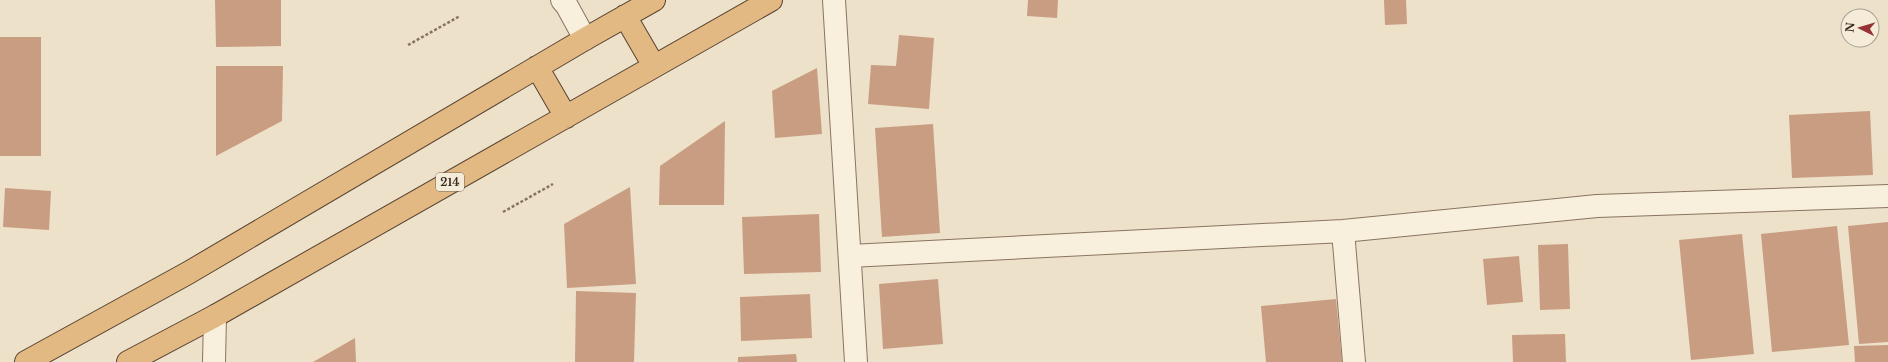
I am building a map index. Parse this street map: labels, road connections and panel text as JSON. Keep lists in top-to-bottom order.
{
  "streets": {
    "highway": ["214"]
  },
  "north": "left"
}
